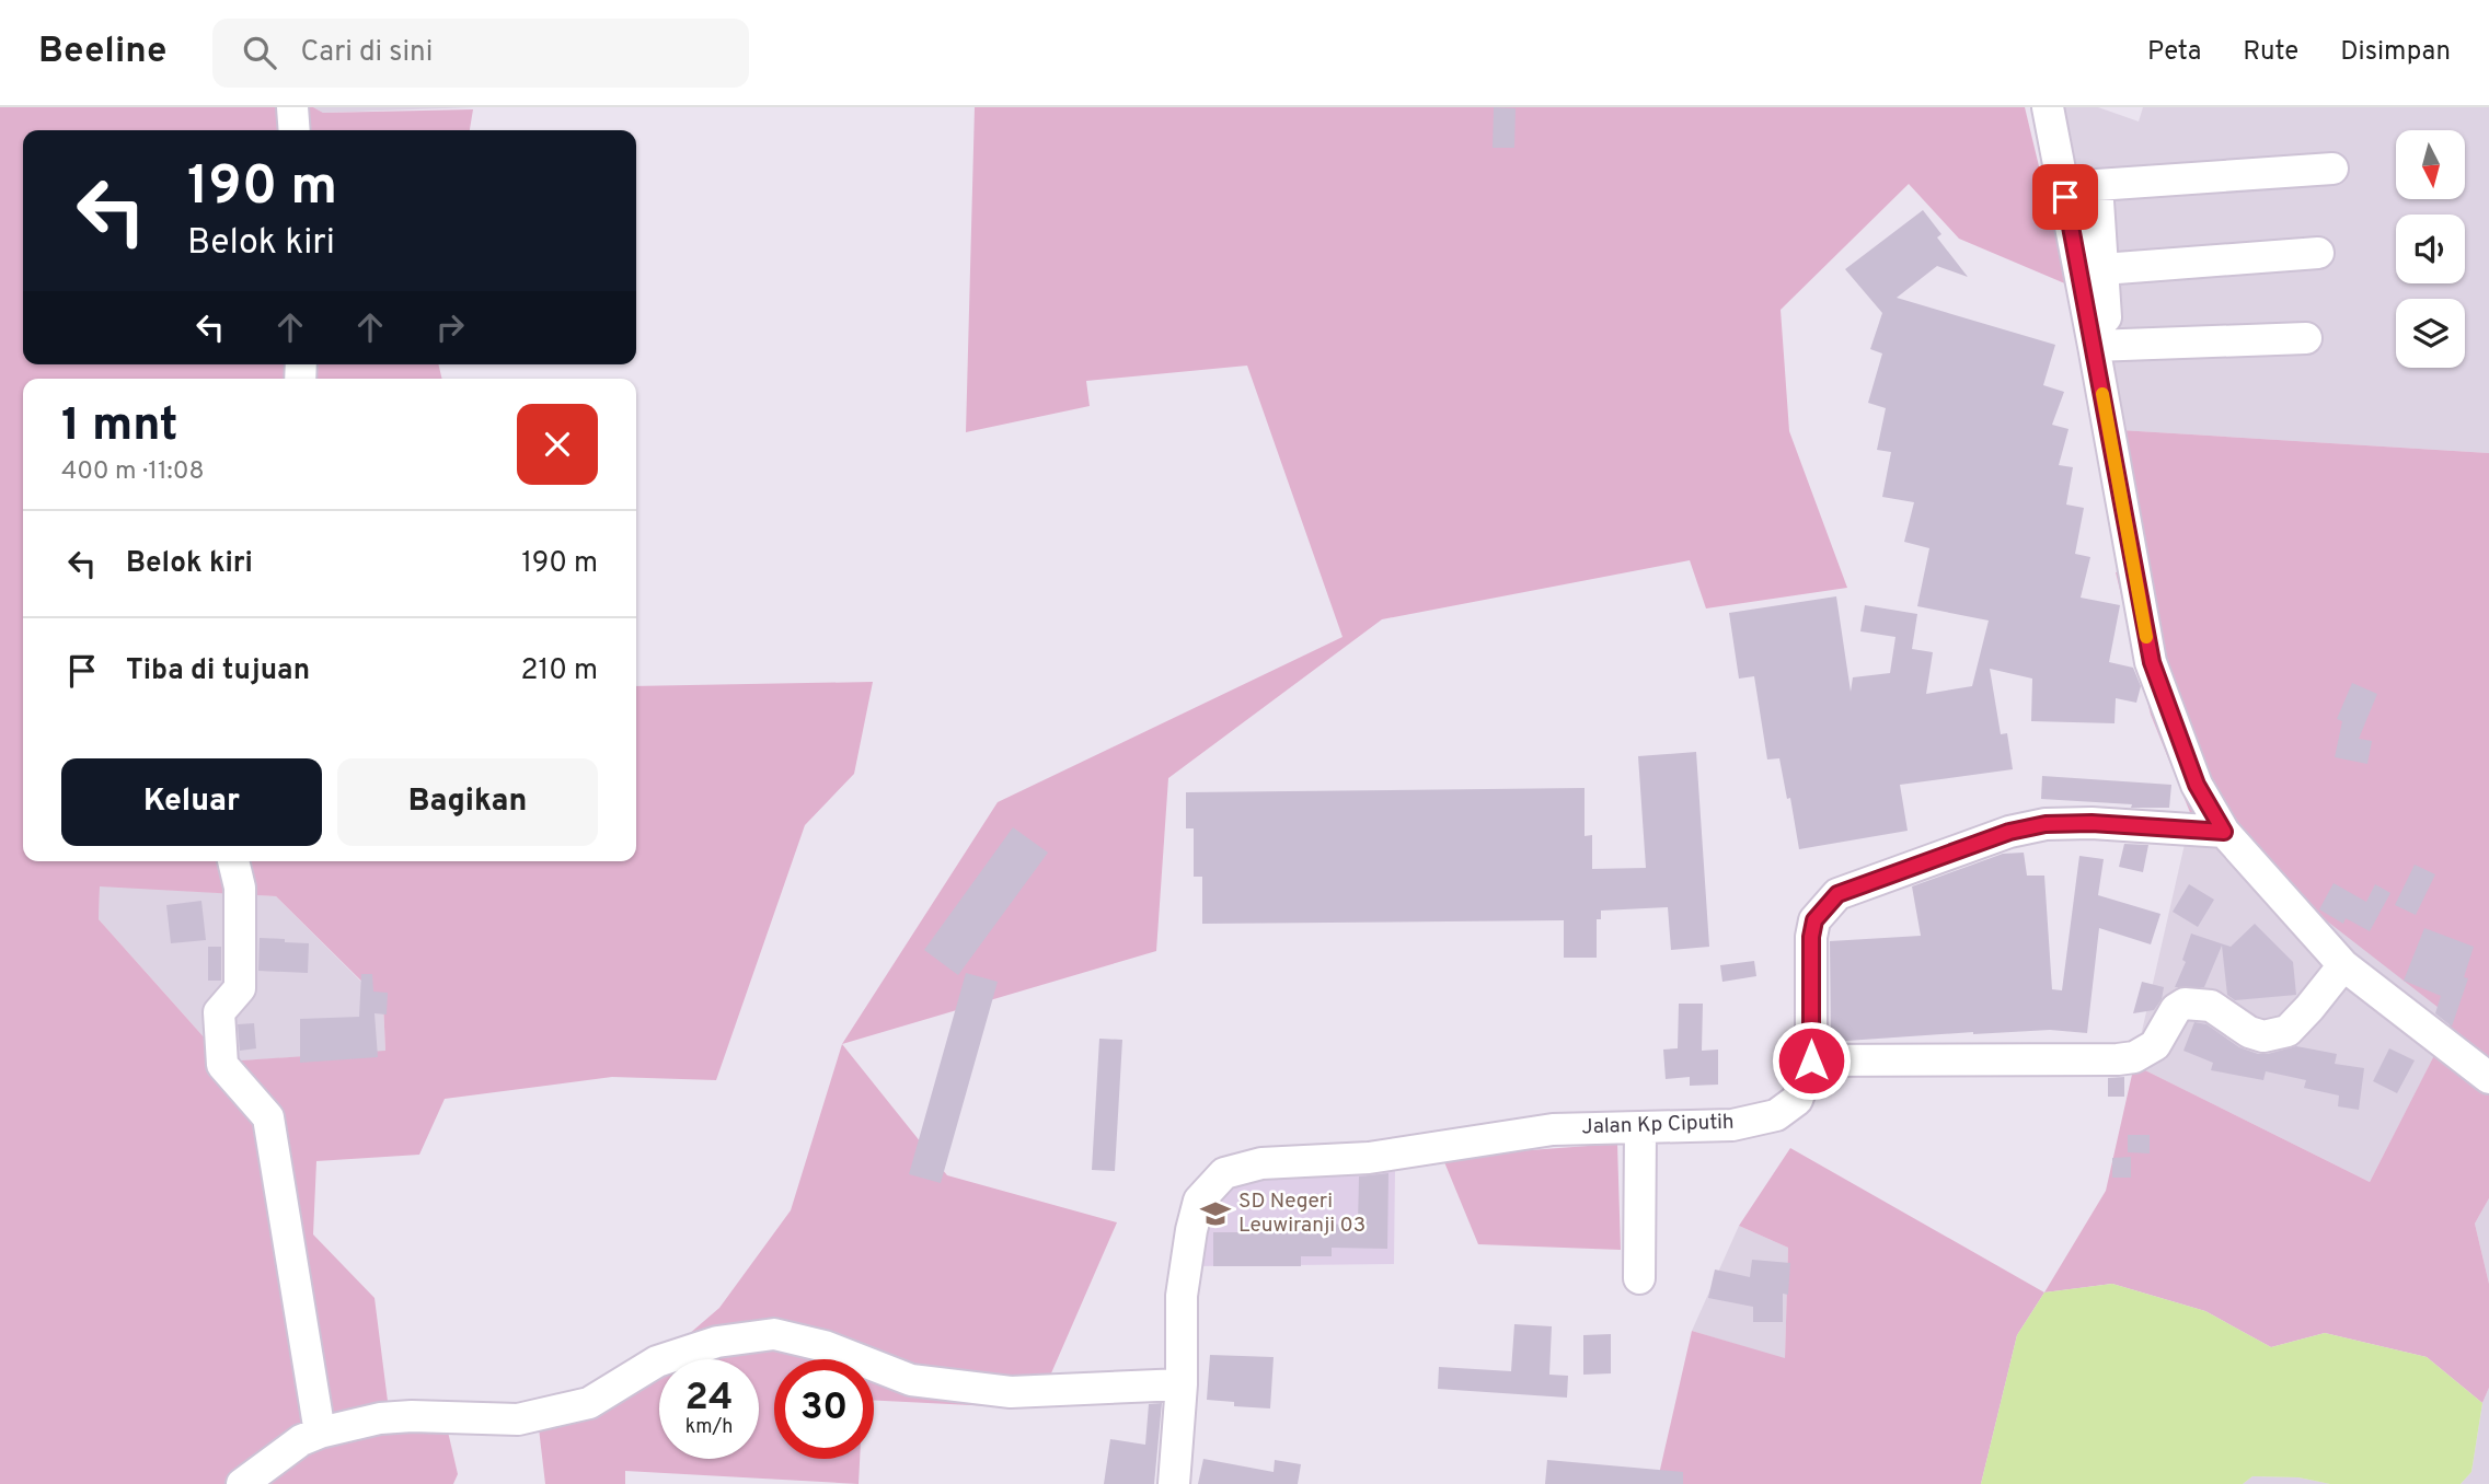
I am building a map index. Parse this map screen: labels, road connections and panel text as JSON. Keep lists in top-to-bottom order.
{
  "streets": {
    "street": ["Jalan Kp Ciputih"]
  },
  "places": {
    "school or university": ["SD Negeri Leuwiranji 03"]
  },
  "north": "bottom",
  "page": {
    "header": "Beeline",
    "search": "Cari di sini",
    "nav": ["Peta", "Rute", "Disimpan"],
    "turn": ["190 m", "Belok kiri"],
    "heading": ["1 mnt", "400 m · 11:08"],
    "list": [
      {
        "name": "Belok kiri",
        "value": "190 m"
      },
      {
        "name": "Tiba di tujuan",
        "value": "210 m"
      }
    ],
    "buttons": ["Keluar", "Bagikan"],
    "speed": "24 km/h",
    "limit": "30"
  }
}
